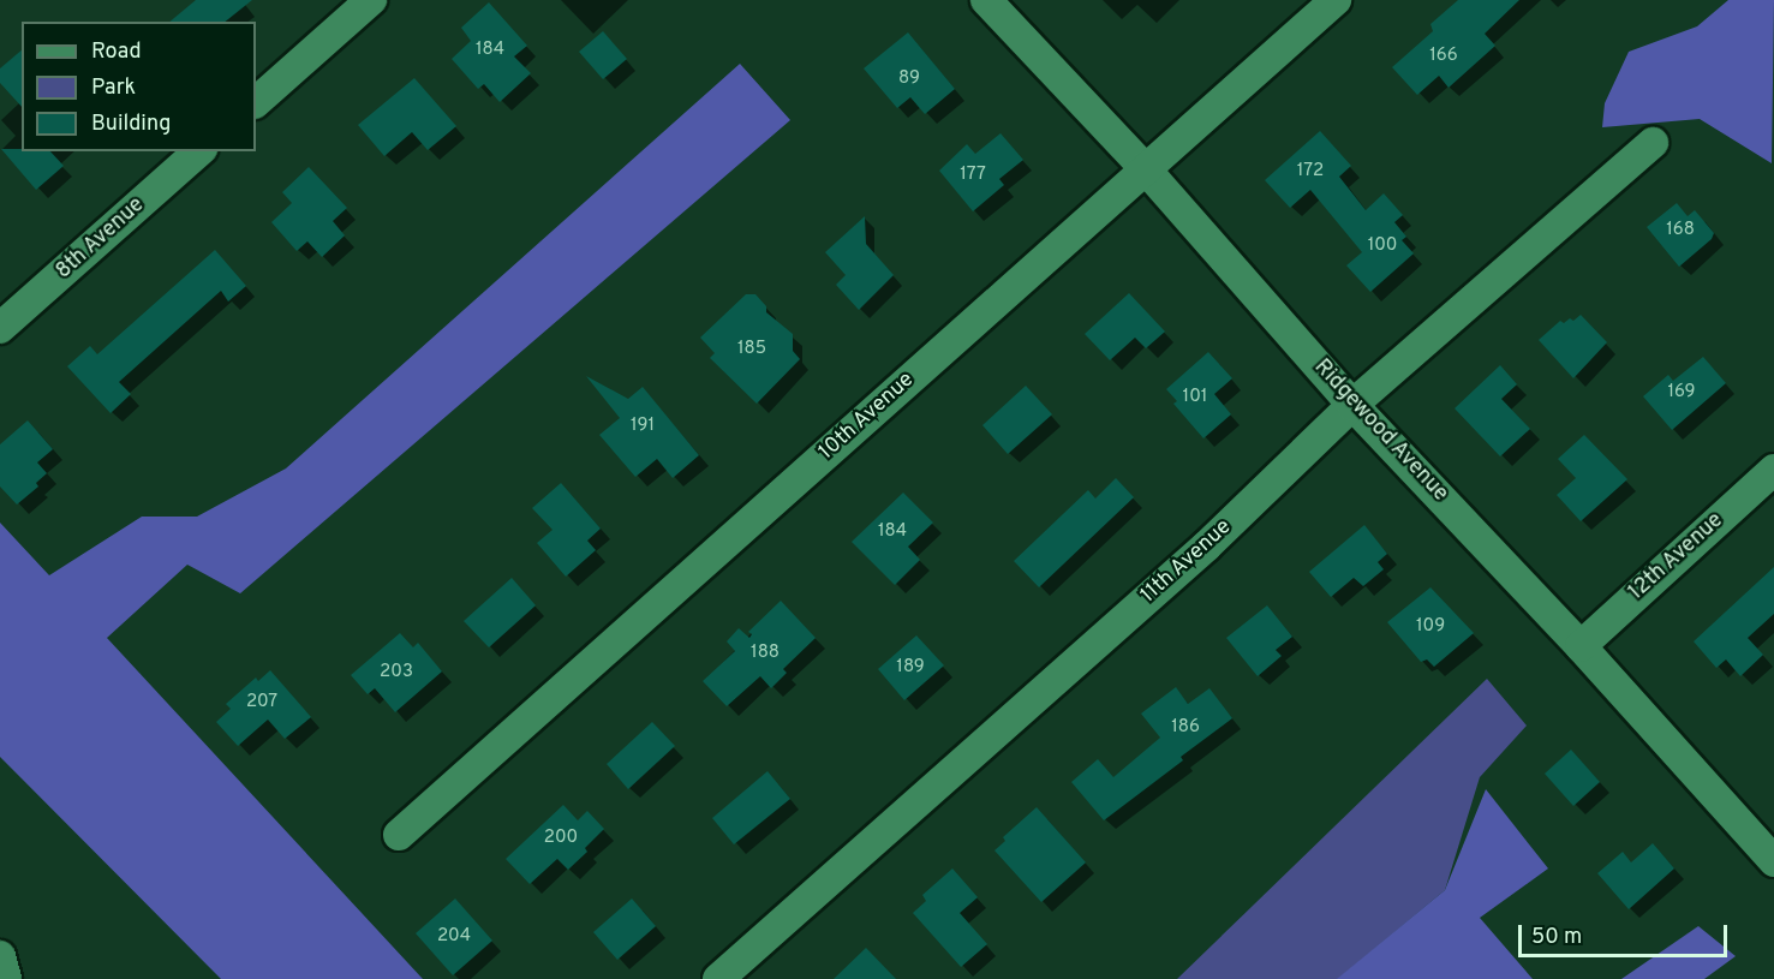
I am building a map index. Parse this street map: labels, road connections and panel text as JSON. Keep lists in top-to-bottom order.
{
  "streets": {
    "street": [
      "8th Avenue",
      "10th Avenue",
      "Ridgewood Avenue",
      "12th Avenue",
      "11th Avenue"
    ]
  },
  "crossings": [
    ["10th Avenue", "Ridgewood Avenue"],
    ["Ridgewood Avenue", "12th Avenue"],
    ["Ridgewood Avenue", "11th Avenue"]
  ],
  "house_numbers": [
    "184",
    "166",
    "89",
    "172",
    "177",
    "168",
    "100",
    "185",
    "169",
    "101",
    "191",
    "184",
    "109",
    "188",
    "189",
    "203",
    "207",
    "186",
    "200",
    "204"
  ],
  "legend": ["Road", "Park", "Building"],
  "scale_bar": "50 m"
}
